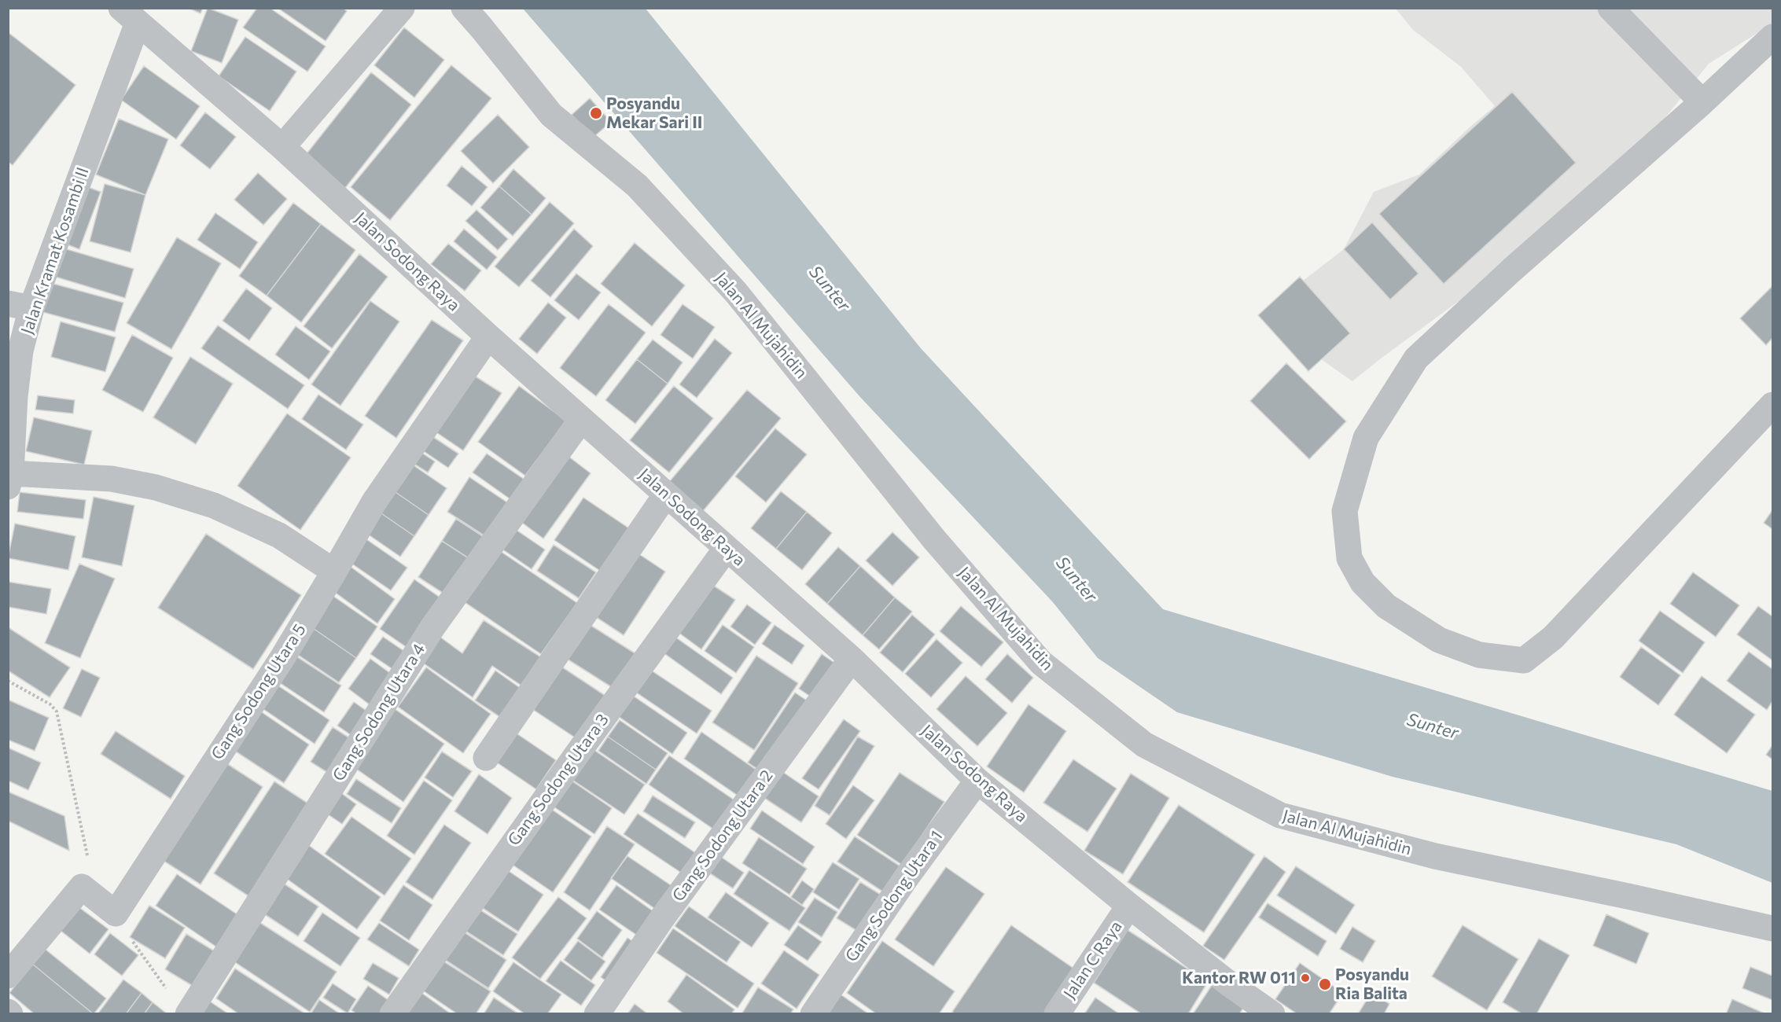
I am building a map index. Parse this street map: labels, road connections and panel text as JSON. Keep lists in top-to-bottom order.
{
  "streets": {
    "street": [
      "Jalan Kramat Kosambi II",
      "Jalan Sodong Raya",
      "Jalan Al Mujahidin",
      "Gang Sodong Utara 5",
      "Gang Sodong Utara 4",
      "Gang Sodong Utara 3",
      "Gang Sodong Utara 2",
      "Gang Sodong Utara 1",
      "Jalan C Raya"
    ]
  },
  "crossings": [
    ["Jalan Kramat Kosambi II", "Jalan Sodong Raya"],
    ["Jalan Sodong Raya", "Gang Sodong Utara 5"],
    ["Jalan Sodong Raya", "Gang Sodong Utara 4"],
    ["Jalan Sodong Raya", "Gang Sodong Utara 3"],
    ["Jalan Sodong Raya", "Gang Sodong Utara 2"],
    ["Jalan Sodong Raya", "Gang Sodong Utara 1"],
    ["Jalan Sodong Raya", "Jalan C Raya"]
  ],
  "water": ["Sunter"],
  "places": ["Posyandu Mekar Sari II", "Kantor RW 011", "Posyandu Ria Balita"]
}
